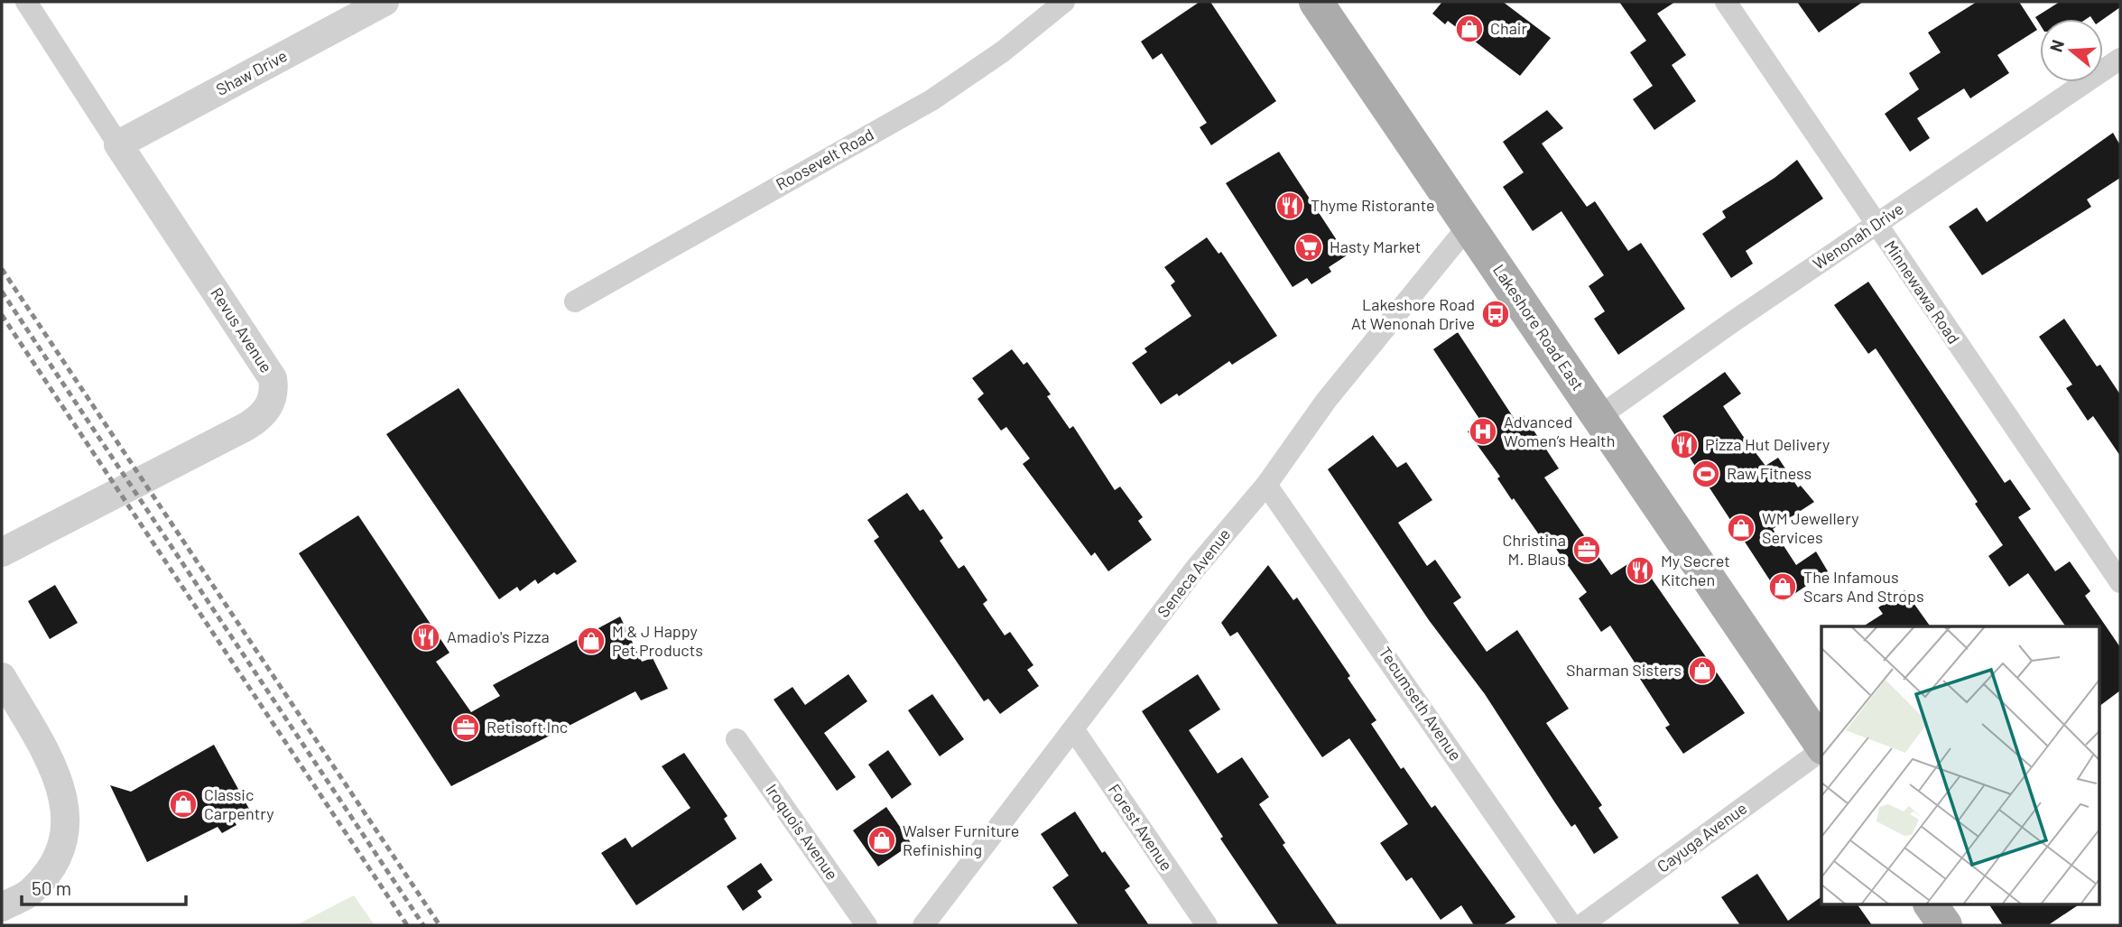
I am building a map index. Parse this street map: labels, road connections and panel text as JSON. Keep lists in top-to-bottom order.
{
  "streets": {
    "main road": ["Lakeshore Road East"],
    "street": [
      "Shaw Drive",
      "Roosevelt Road",
      "Wenonah Drive",
      "Minnewawa Road",
      "Revus Avenue",
      "Seneca Avenue",
      "Tecumseth Avenue",
      "Forest Avenue",
      "Iroquois Avenue",
      "Cayuga Avenue"
    ]
  },
  "crossings": [
    ["Shaw Drive", "Revus Avenue"],
    ["Wenonah Drive", "Minnewawa Road"],
    ["Wenonah Drive", "Lakeshore Road East"],
    ["Lakeshore Road East", "Seneca Avenue"],
    ["Seneca Avenue", "Tecumseth Avenue"],
    ["Seneca Avenue", "Forest Avenue"]
  ],
  "places": {
    "shop": [
      "Chair",
      "WM Jewellery Services",
      "The Infamous Scars And Strops",
      "M & J Happy Pet Products",
      "Sharman Sisters",
      "Classic Carpentry",
      "Walser Furniture Refinishing"
    ],
    "restaurant": [
      "Thyme Ristorante",
      "Pizza Hut Delivery",
      "My Secret Kitchen",
      "Amadio's Pizza"
    ],
    "supermarket": ["Hasty Market"],
    "bus stop": ["Lakeshore Road At Wenonah Drive"],
    "hospital": ["Advanced Women’s Health"],
    "sports": ["Raw Fitness"],
    "office": ["Christina M. Blaus", "Retisoft Inc"]
  },
  "scale_bar": "50 m",
  "north": "left"
}
